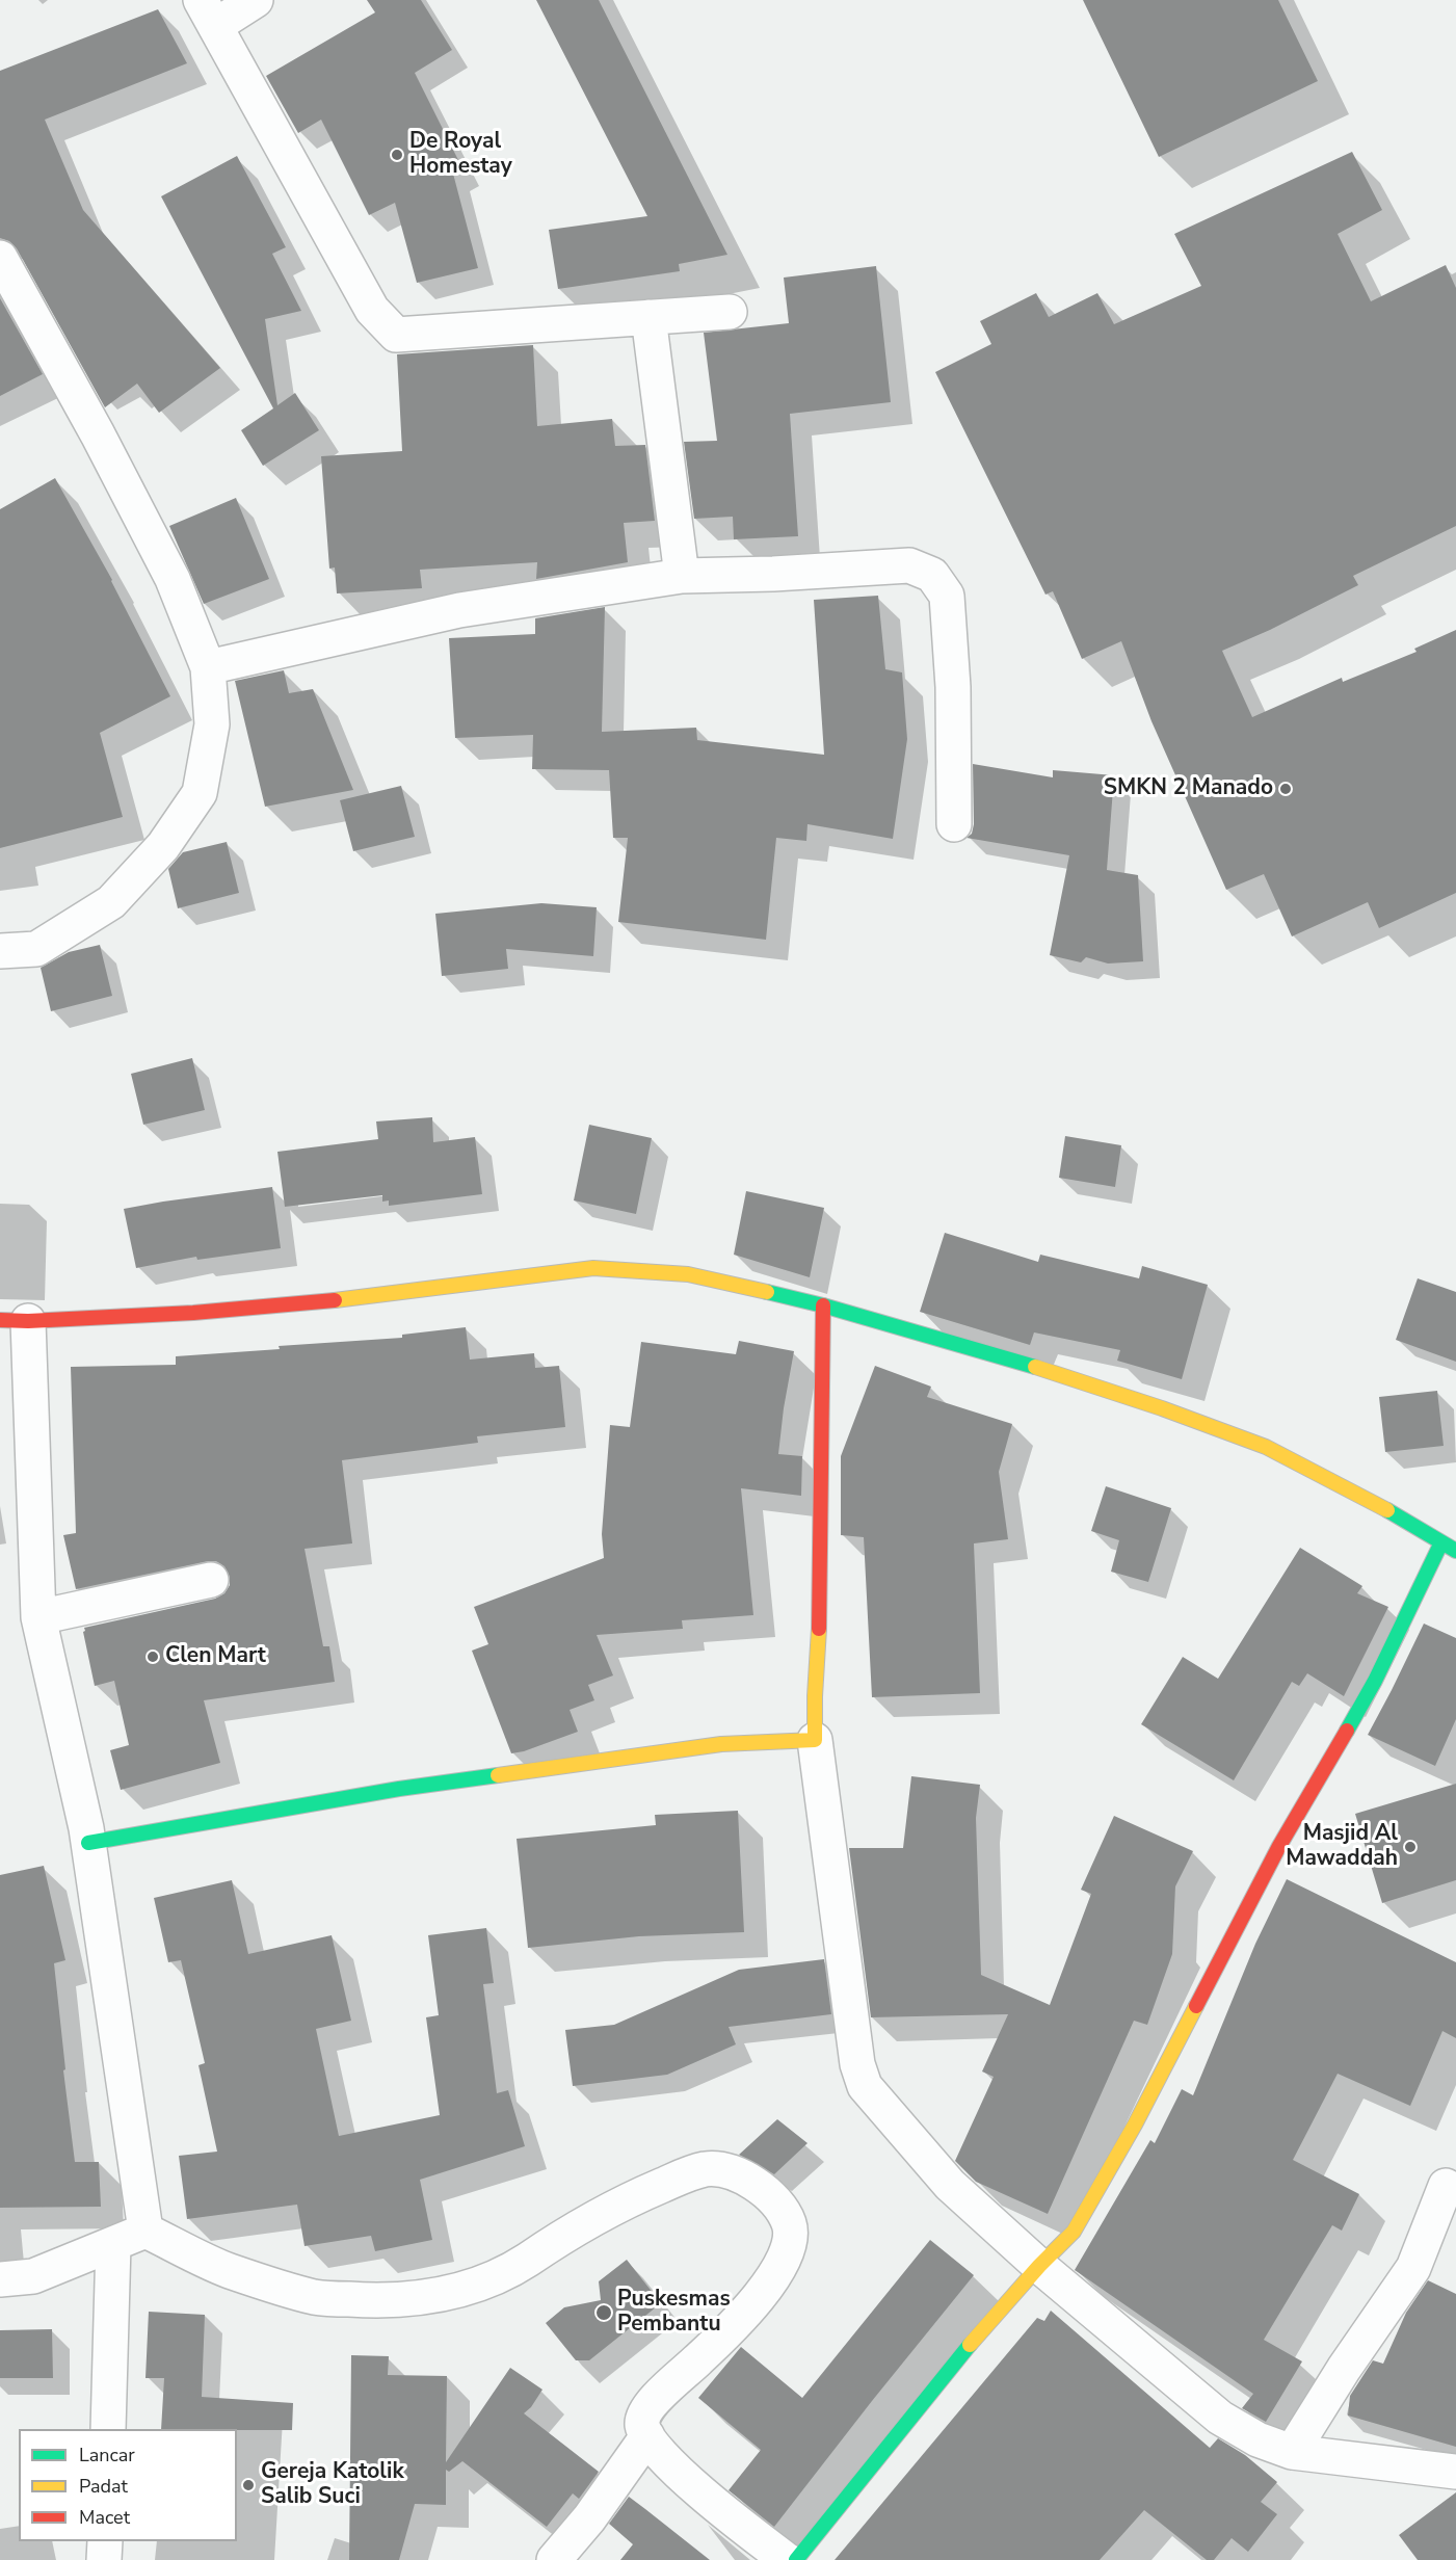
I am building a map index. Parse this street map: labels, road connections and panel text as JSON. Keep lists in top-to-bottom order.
{
  "places": [
    "De Royal Homestay",
    "SMKN 2 Manado",
    "Clen Mart",
    "Masjid Al Mawaddah",
    "Puskesmas Pembantu",
    "Gereja Katolik Salib Suci"
  ],
  "legend": ["Lancar", "Padat", "Macet"]
}
